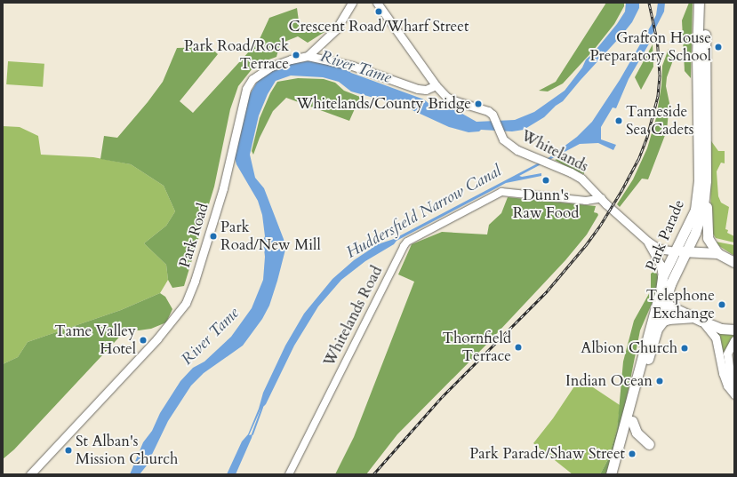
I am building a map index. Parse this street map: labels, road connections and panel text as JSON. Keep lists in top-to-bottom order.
{
  "streets": {
    "highway": ["Park Parade"],
    "main road": ["Whitelands", "Park Road"],
    "street": ["Whitelands Road"]
  },
  "crossings": [
    ["Whitelands", "Park Parade"],
    ["Whitelands", "Whitelands Road"]
  ],
  "water": ["River Tame", "Huddersfield Narrow Canal"],
  "places": [
    "Crescent Road/Wharf Street",
    "Grafton House Preparatory School",
    "Park Road/Rock Terrace",
    "Whitelands/County Bridge",
    "Tameside Sea Cadets",
    "Dunn's Raw Food",
    "Park Road/New Mill",
    "Telephone Exchange",
    "Tame Valley Hotel",
    "Thornfield Terrace",
    "Albion Church",
    "Indian Ocean",
    "St Alban's Mission Church",
    "Park Parade/Shaw Street"
  ]
}
